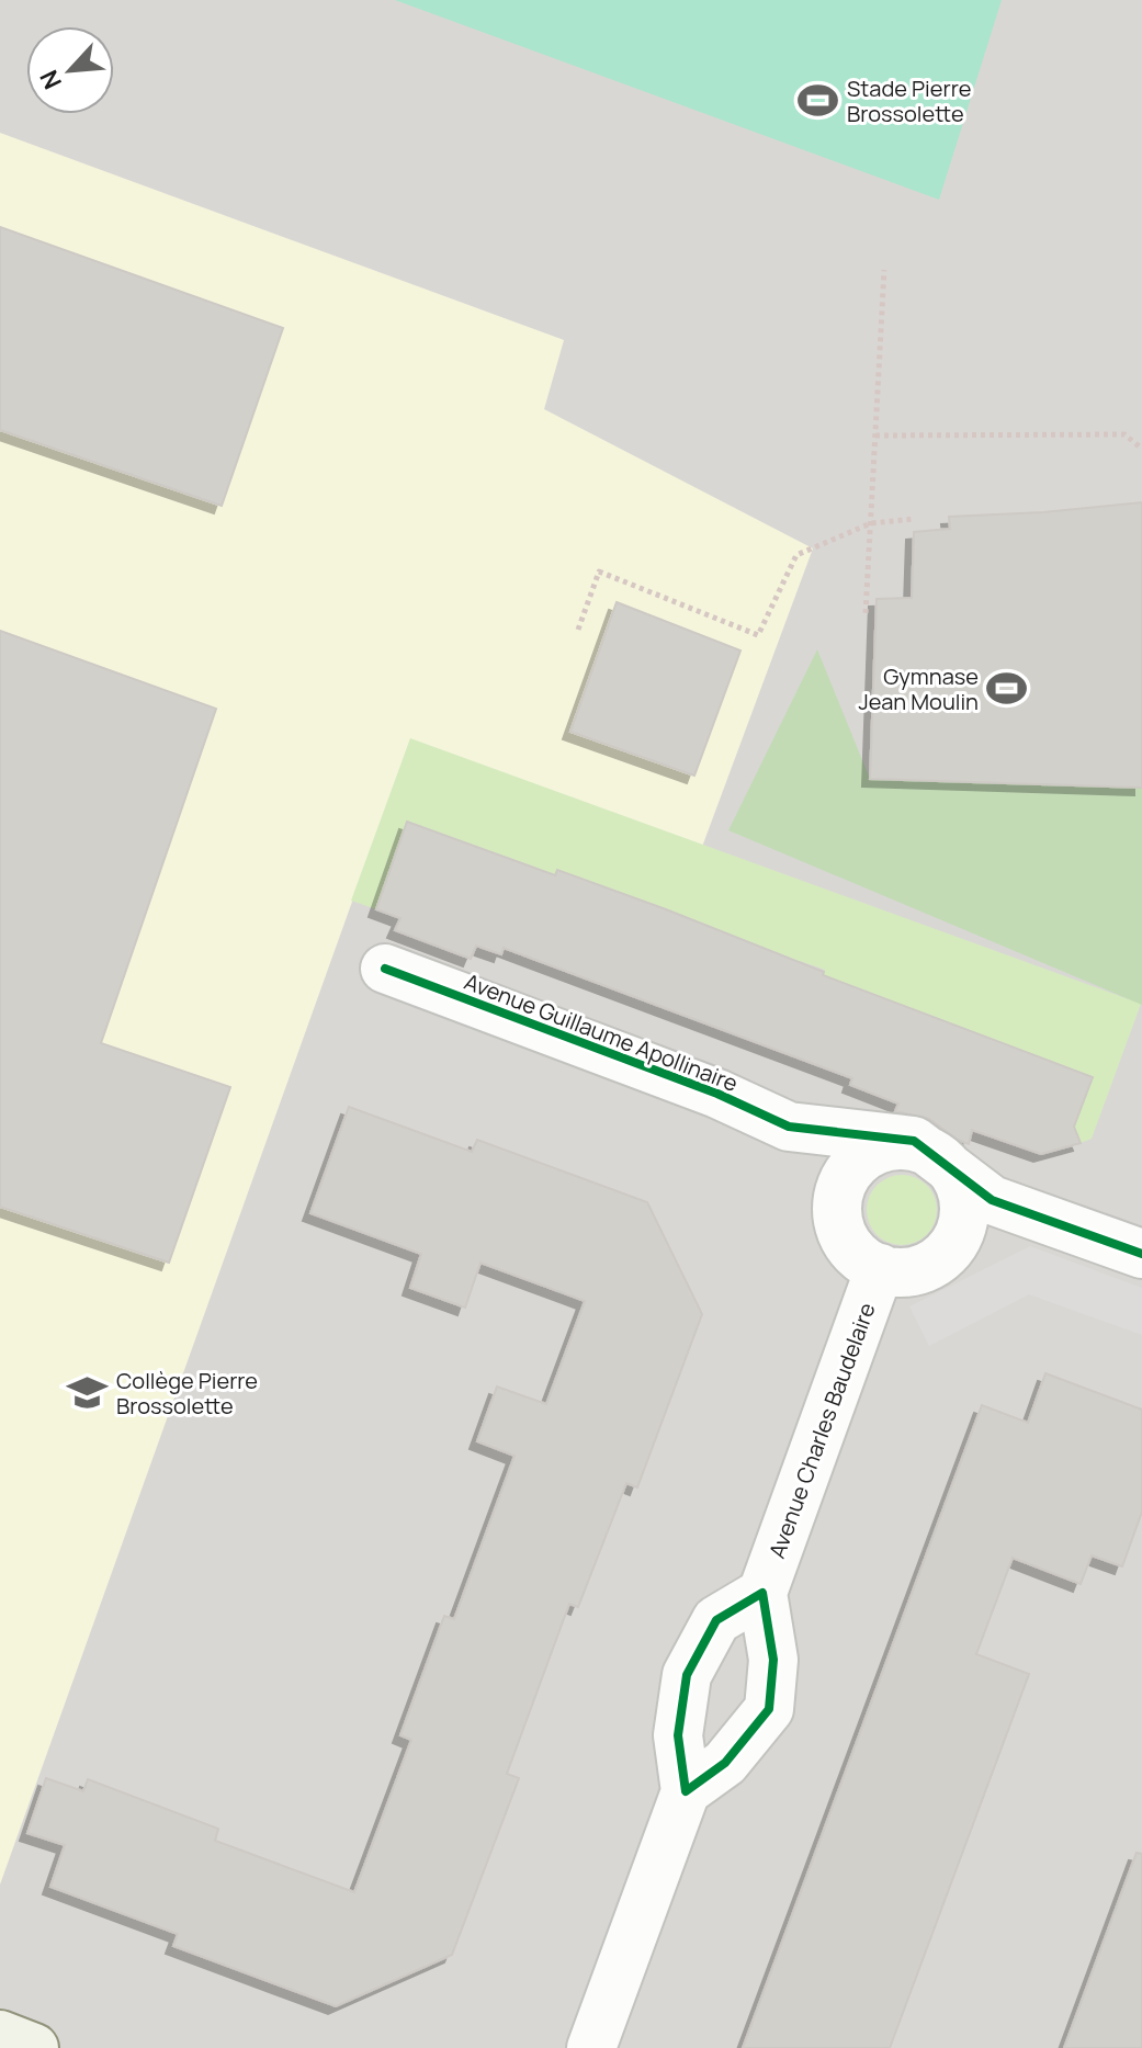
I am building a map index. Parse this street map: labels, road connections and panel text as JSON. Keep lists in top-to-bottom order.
{
  "streets": {
    "street": ["Avenue Guillaume Apollinaire", "Avenue Charles Baudelaire"]
  },
  "crossings": [
    ["Avenue Guillaume Apollinaire", "Avenue Charles Baudelaire"]
  ],
  "places": {
    "sports": ["Stade Pierre Brossolette", "Gymnase Jean Moulin"],
    "school or university": ["Collège Pierre Brossolette"]
  },
  "north": "bottom left"
}
